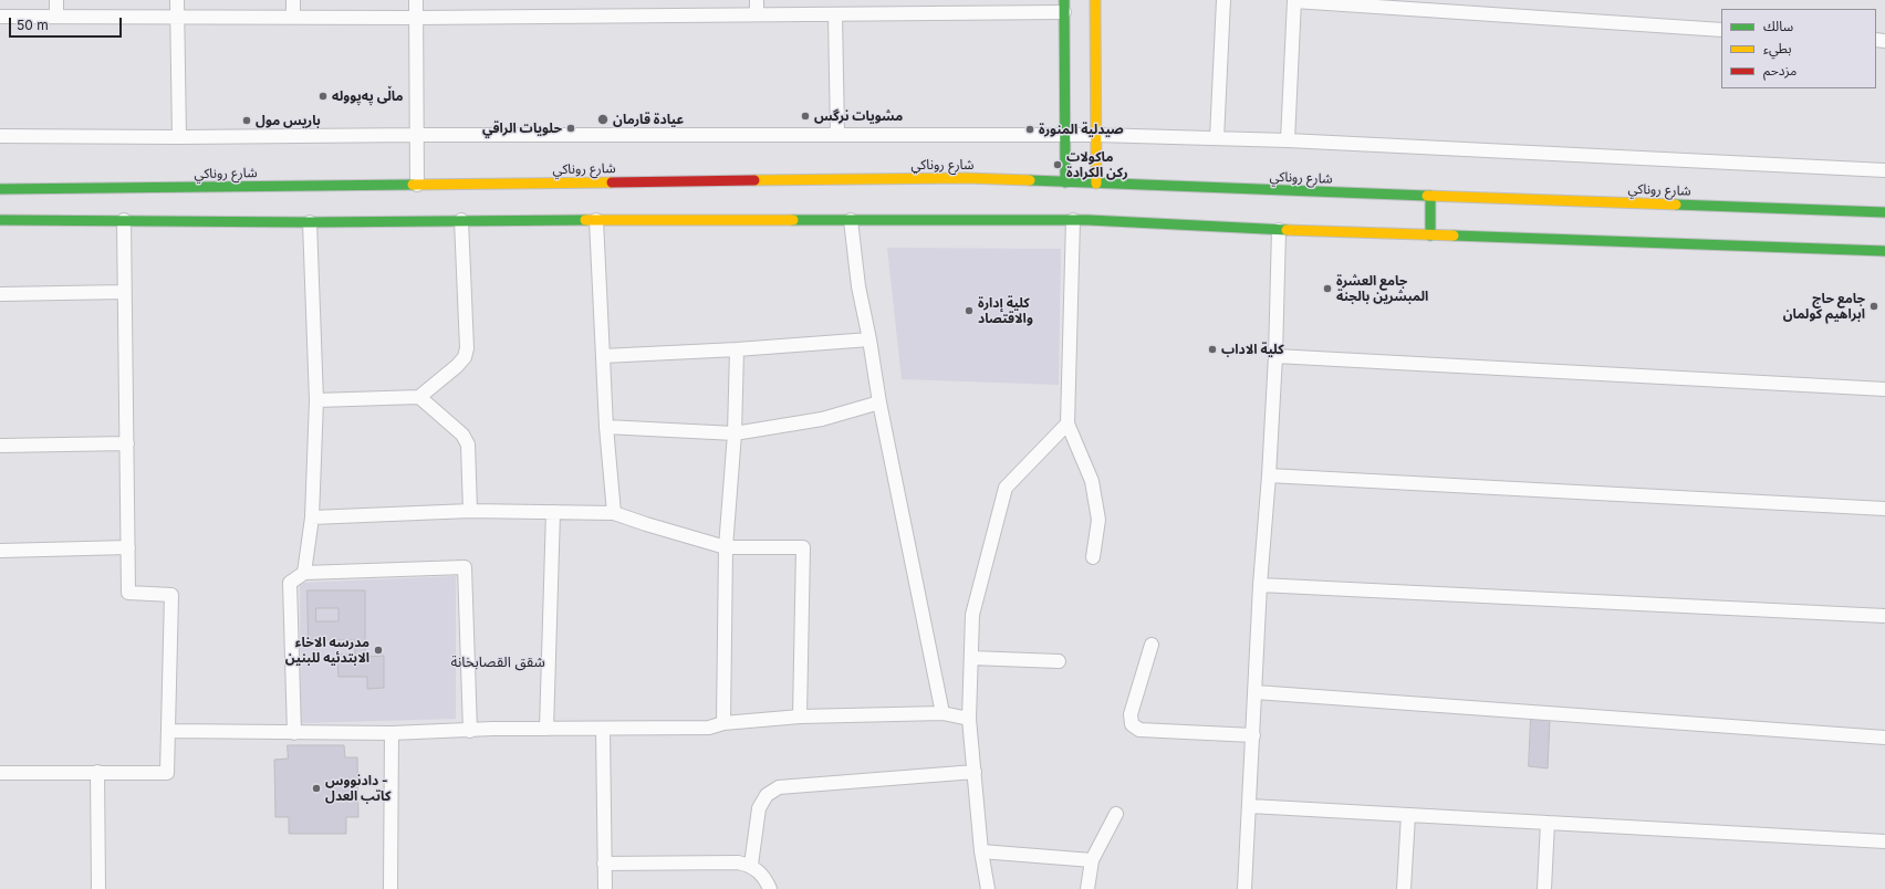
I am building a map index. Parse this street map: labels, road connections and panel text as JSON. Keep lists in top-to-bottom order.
{
  "streets": {
    "main road": ["شارع روناكي"]
  },
  "districts": ["شقق القصابخانة"],
  "places": [
    "ماڵی پەپوولە",
    "مشويات نرگس",
    "عيادة قارمان",
    "باريس مول",
    "حلويات الراقي",
    "صيدلية المنورة",
    "ماكولات ركن الكرادة",
    "جامع العشرة المبشرين بالجنة",
    "جامع حاج ابراهيم كولمان",
    "كلية إدارة والاقتصاد",
    "كلية الاداب",
    "مدرسه الاخاء الابتدئيه للبنين",
    "دادنووس - کاتب العدل"
  ],
  "legend": ["سالك", "بطيء", "مزدحم"],
  "scale_bar": "50 m"
}
